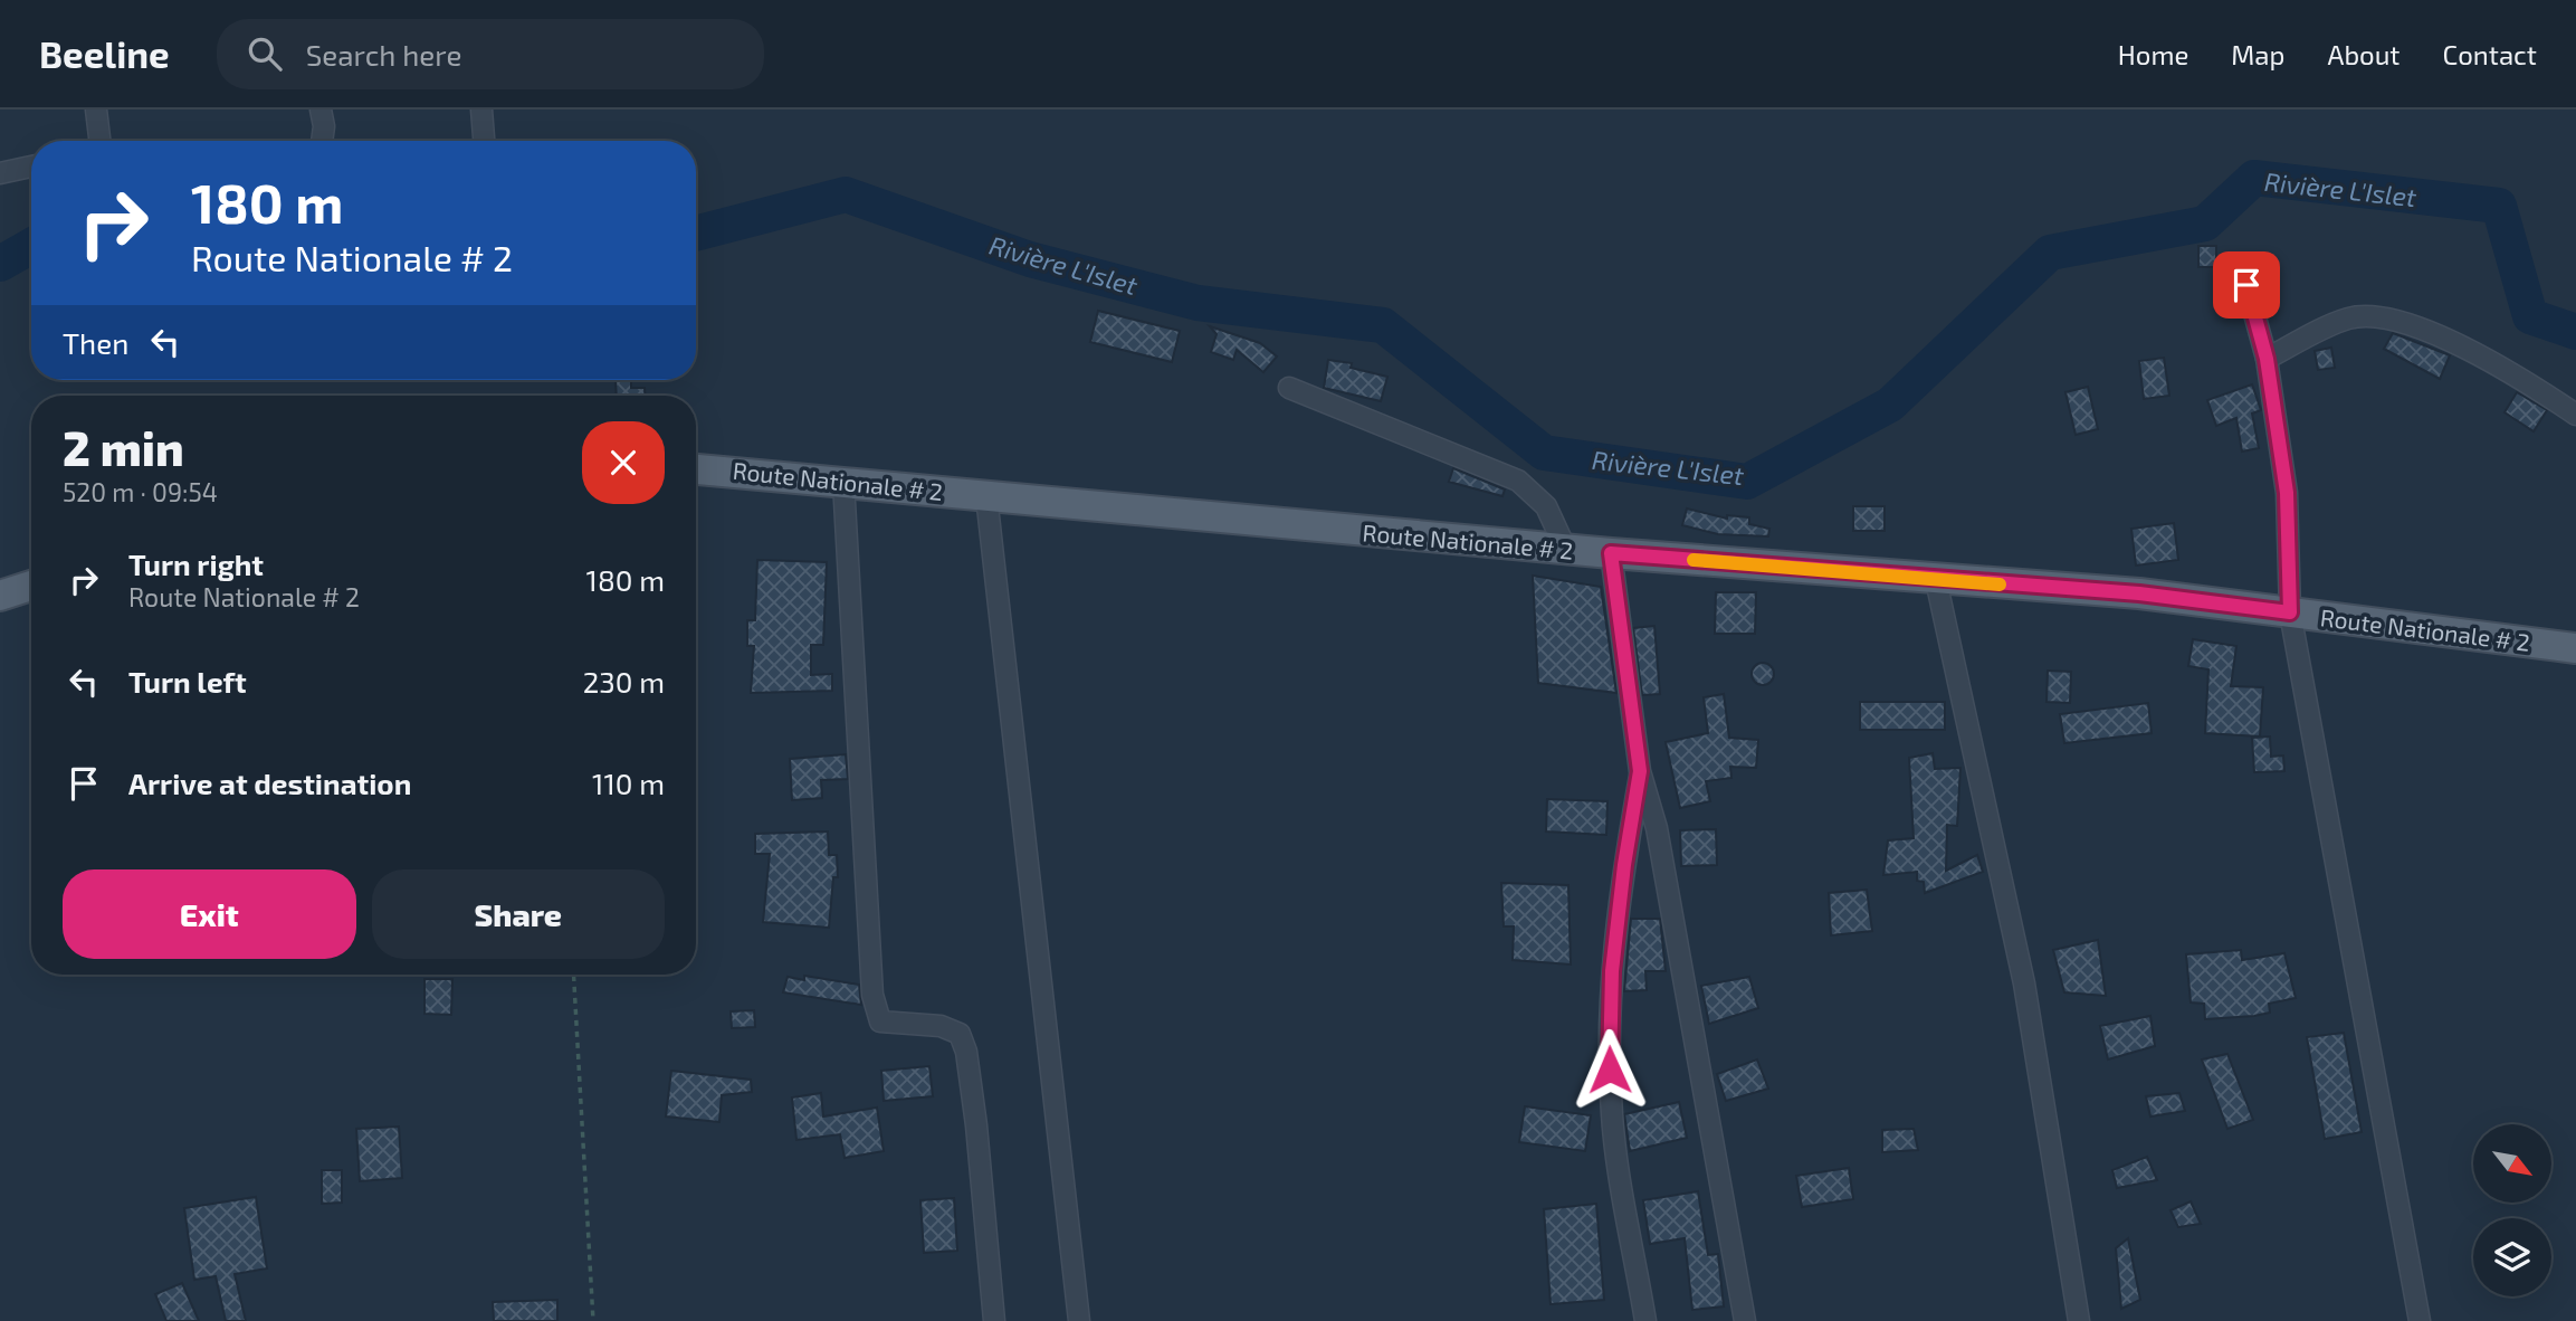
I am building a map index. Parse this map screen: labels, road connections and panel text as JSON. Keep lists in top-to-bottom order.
{
  "streets": {
    "main road": ["Route Nationale # 2"]
  },
  "water": ["Rivière L'Islet"],
  "north": "bottom right",
  "page": {
    "header": "Beeline",
    "search": "Search here",
    "nav": [
      "Home",
      "Map",
      "About",
      "Contact"
    ],
    "turn": ["180 m", "Route Nationale # 2"],
    "then": "Then",
    "heading": ["2 min", "520 m · 09:54"],
    "list": [
      {
        "name": "Turn right",
        "note": "Route Nationale # 2",
        "value": "180 m"
      },
      {
        "name": "Turn left",
        "value": "230 m"
      },
      {
        "name": "Arrive at destination",
        "value": "110 m"
      }
    ],
    "buttons": ["Exit", "Share"]
  }
}
